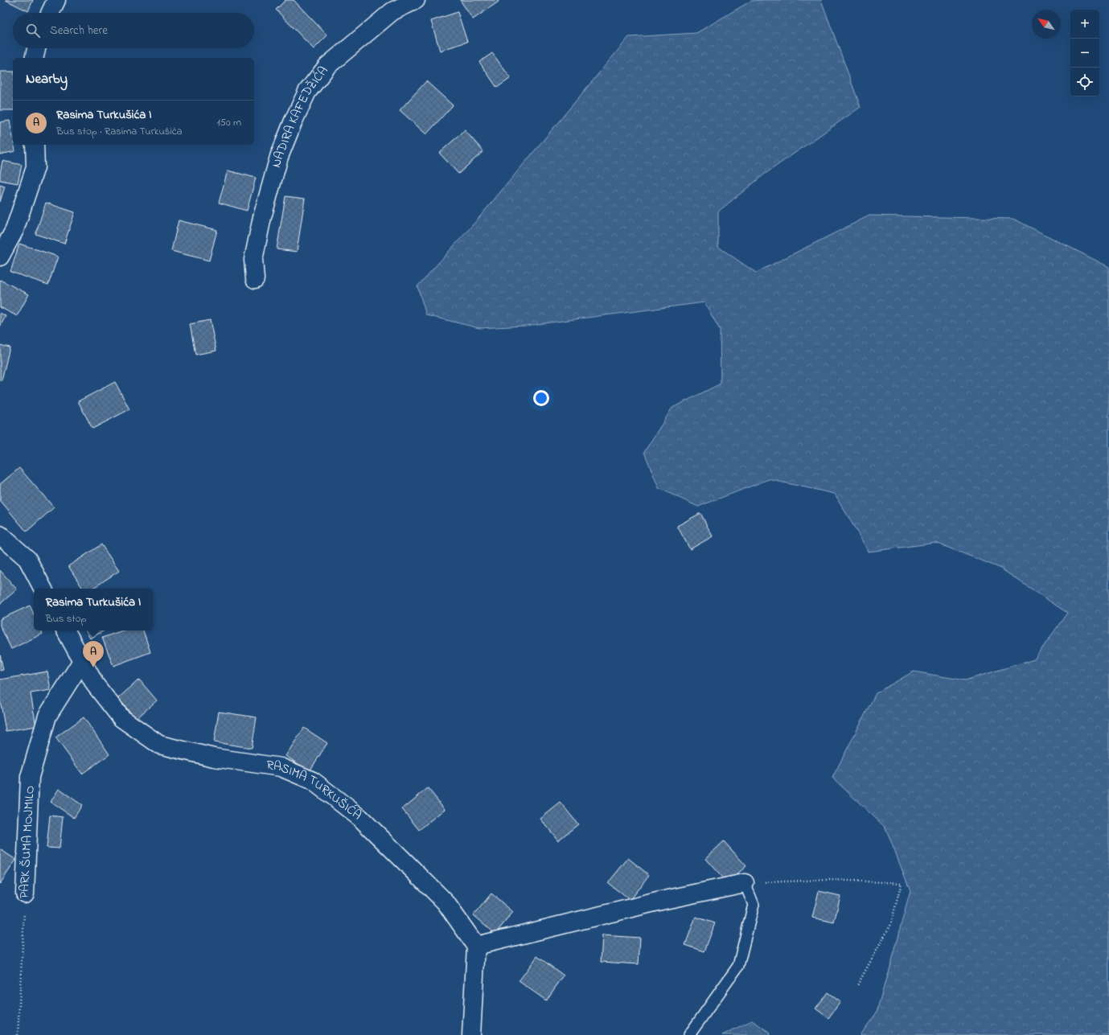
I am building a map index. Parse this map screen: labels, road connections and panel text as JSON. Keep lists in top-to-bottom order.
{
  "streets": {
    "street": ["NADIRA KAFEDŽIĆA", "RASIMA TURKUŠIĆA", "PARK ŠUMA MOJMILO"]
  },
  "crossings": [
    ["RASIMA TURKUŠIĆA", "PARK ŠUMA MOJMILO"]
  ],
  "north": "top left",
  "page": {
    "map_buttons": ["+", "−"],
    "search": "Search here",
    "heading": "Nearby",
    "list": [
      {
        "mark": "A",
        "name": "Rasima Turkušića I",
        "note": "Bus stop · Rasima Turkušića",
        "value": "150 m"
      }
    ],
    "popup": ["Rasima Turkušića I", "Bus stop"],
    "pins": "A"
  }
}
